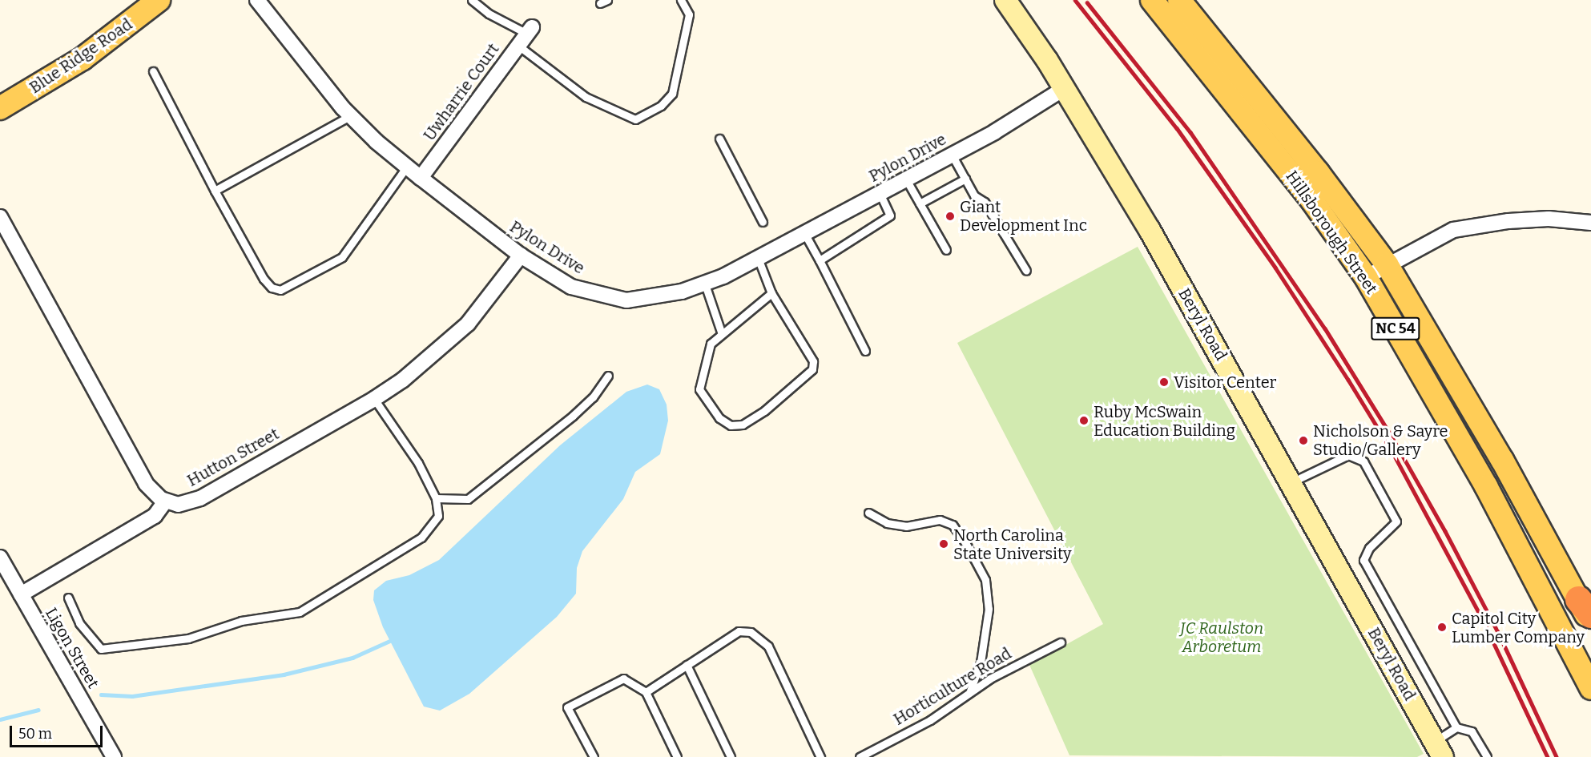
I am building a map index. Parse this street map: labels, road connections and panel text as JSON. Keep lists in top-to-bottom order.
{
  "streets": {
    "main road": ["Blue Ridge Road", "Hillsborough Street", "NC 54"],
    "street": [
      "Uwharrie Court",
      "Pylon Drive",
      "Beryl Road",
      "Hutton Street",
      "Ligon Street"
    ],
    "lane": ["Horticulture Road"]
  },
  "crossings": [
    ["Uwharrie Court", "Pylon Drive"],
    ["Pylon Drive", "Beryl Road"],
    ["Pylon Drive", "Hutton Street"]
  ],
  "parks": ["JC Raulston Arboretum"],
  "places": [
    "Giant Development Inc",
    "Visitor Center",
    "Ruby McSwain Education Building",
    "Nicholson & Sayre Studio/Gallery",
    "North Carolina State University",
    "Capitol City Lumber Company"
  ],
  "scale_bar": "50 m"
}
